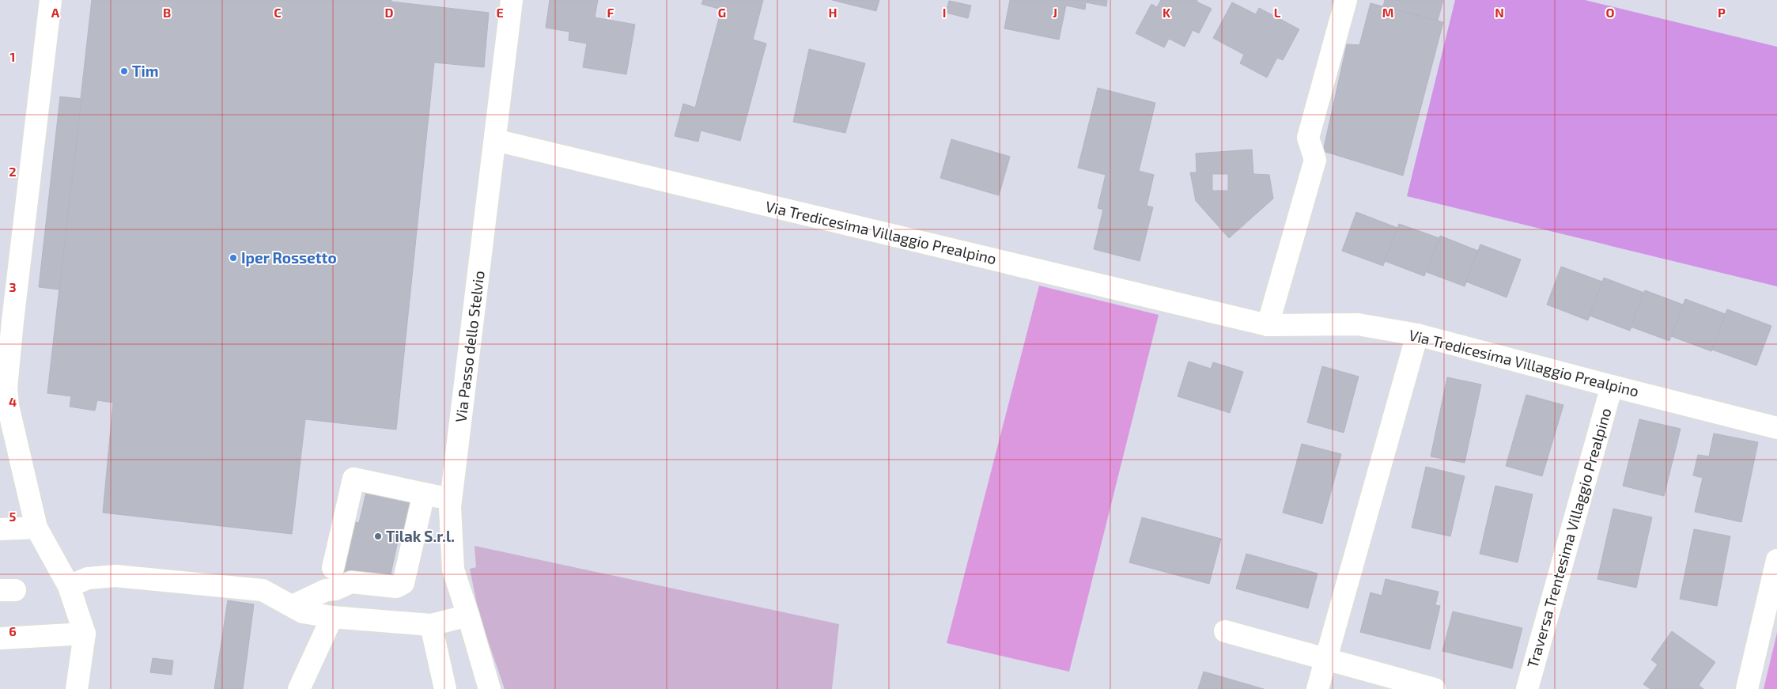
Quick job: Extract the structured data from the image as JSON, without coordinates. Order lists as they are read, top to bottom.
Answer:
{
  "streets": {
    "street": ["Via Tredicesima Villaggio Prealpino", "Via Passo dello Stelvio", "Traversa Trentesima Villaggio Prealpino"]
  },
  "crossings": [
    ["Via Tredicesima Villaggio Prealpino", "Via Passo dello Stelvio"],
    ["Via Tredicesima Villaggio Prealpino", "Traversa Trentesima Villaggio Prealpino"]
  ],
  "places": ["Tim", "Iper Rossetto", "Tilak S.r.l."],
  "grid": {
    "columns": [
      "A",
      "B",
      "C",
      "D",
      "E",
      "F",
      "G",
      "H",
      "I",
      "J",
      "K",
      "L",
      "M",
      "N",
      "O",
      "P"
    ],
    "rows": [
      "1",
      "2",
      "3",
      "4",
      "5",
      "6"
    ]
  }
}
